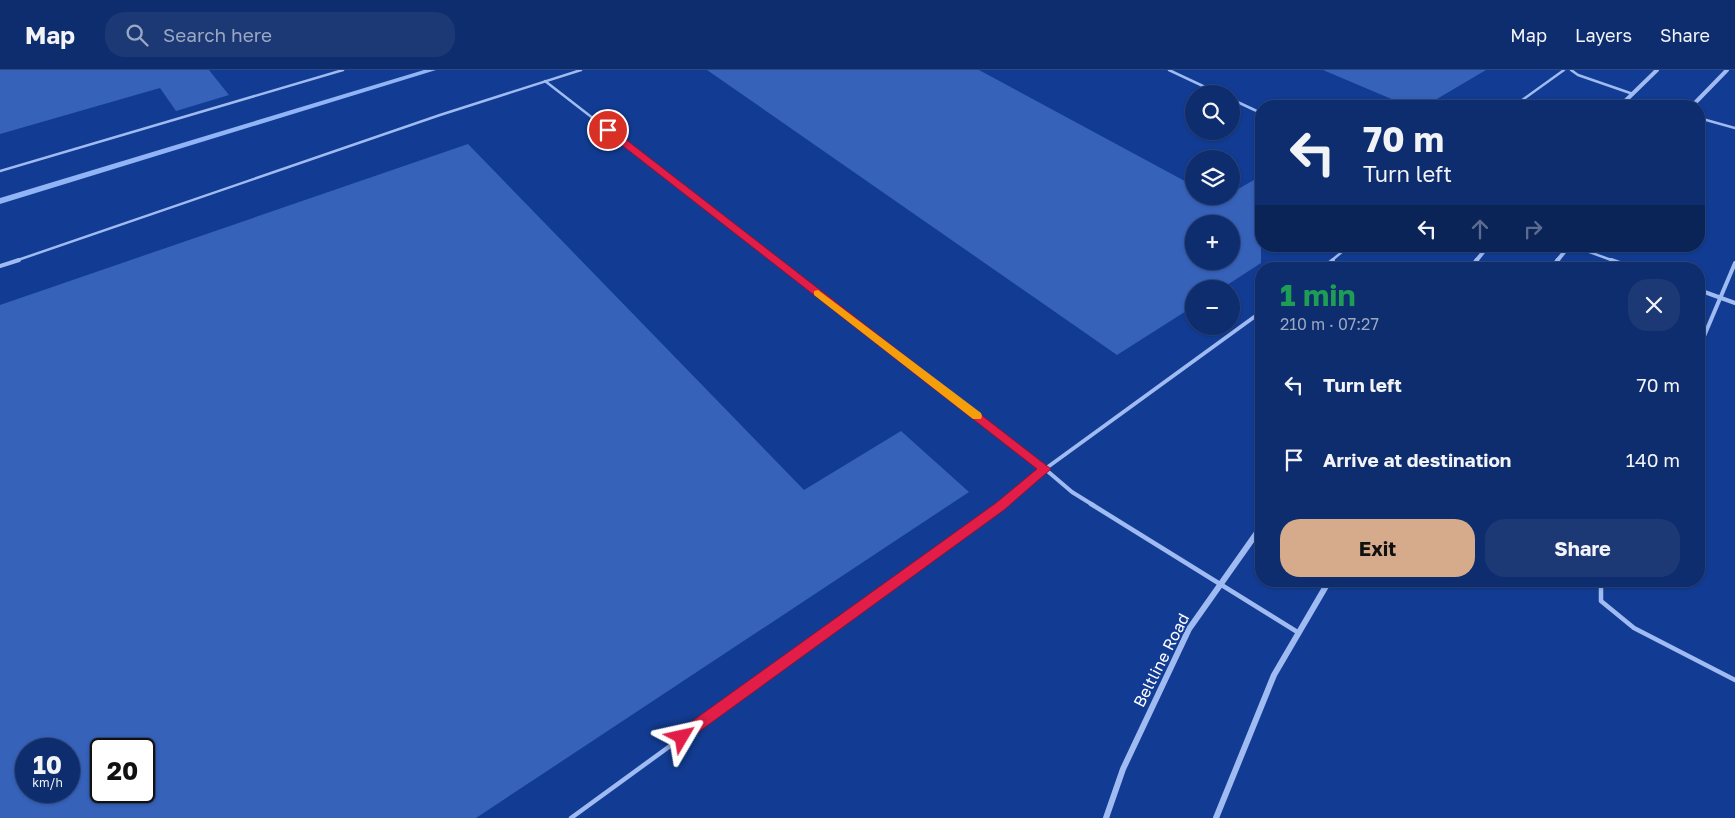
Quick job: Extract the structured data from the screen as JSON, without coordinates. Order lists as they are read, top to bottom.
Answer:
{
  "streets": {
    "street": ["Beltline Road"]
  },
  "page": {
    "header": "Map",
    "search": "Search here",
    "nav": ["Map", "Layers", "Share"],
    "map_buttons": ["+", "−"],
    "turn": ["70 m", "Turn left"],
    "heading": ["1 min", "210 m · 07:27"],
    "list": [
      {
        "name": "Turn left",
        "value": "70 m"
      },
      {
        "name": "Arrive at destination",
        "value": "140 m"
      }
    ],
    "buttons": ["Exit", "Share"],
    "speed": "10 km/h",
    "limit": "20"
  }
}
